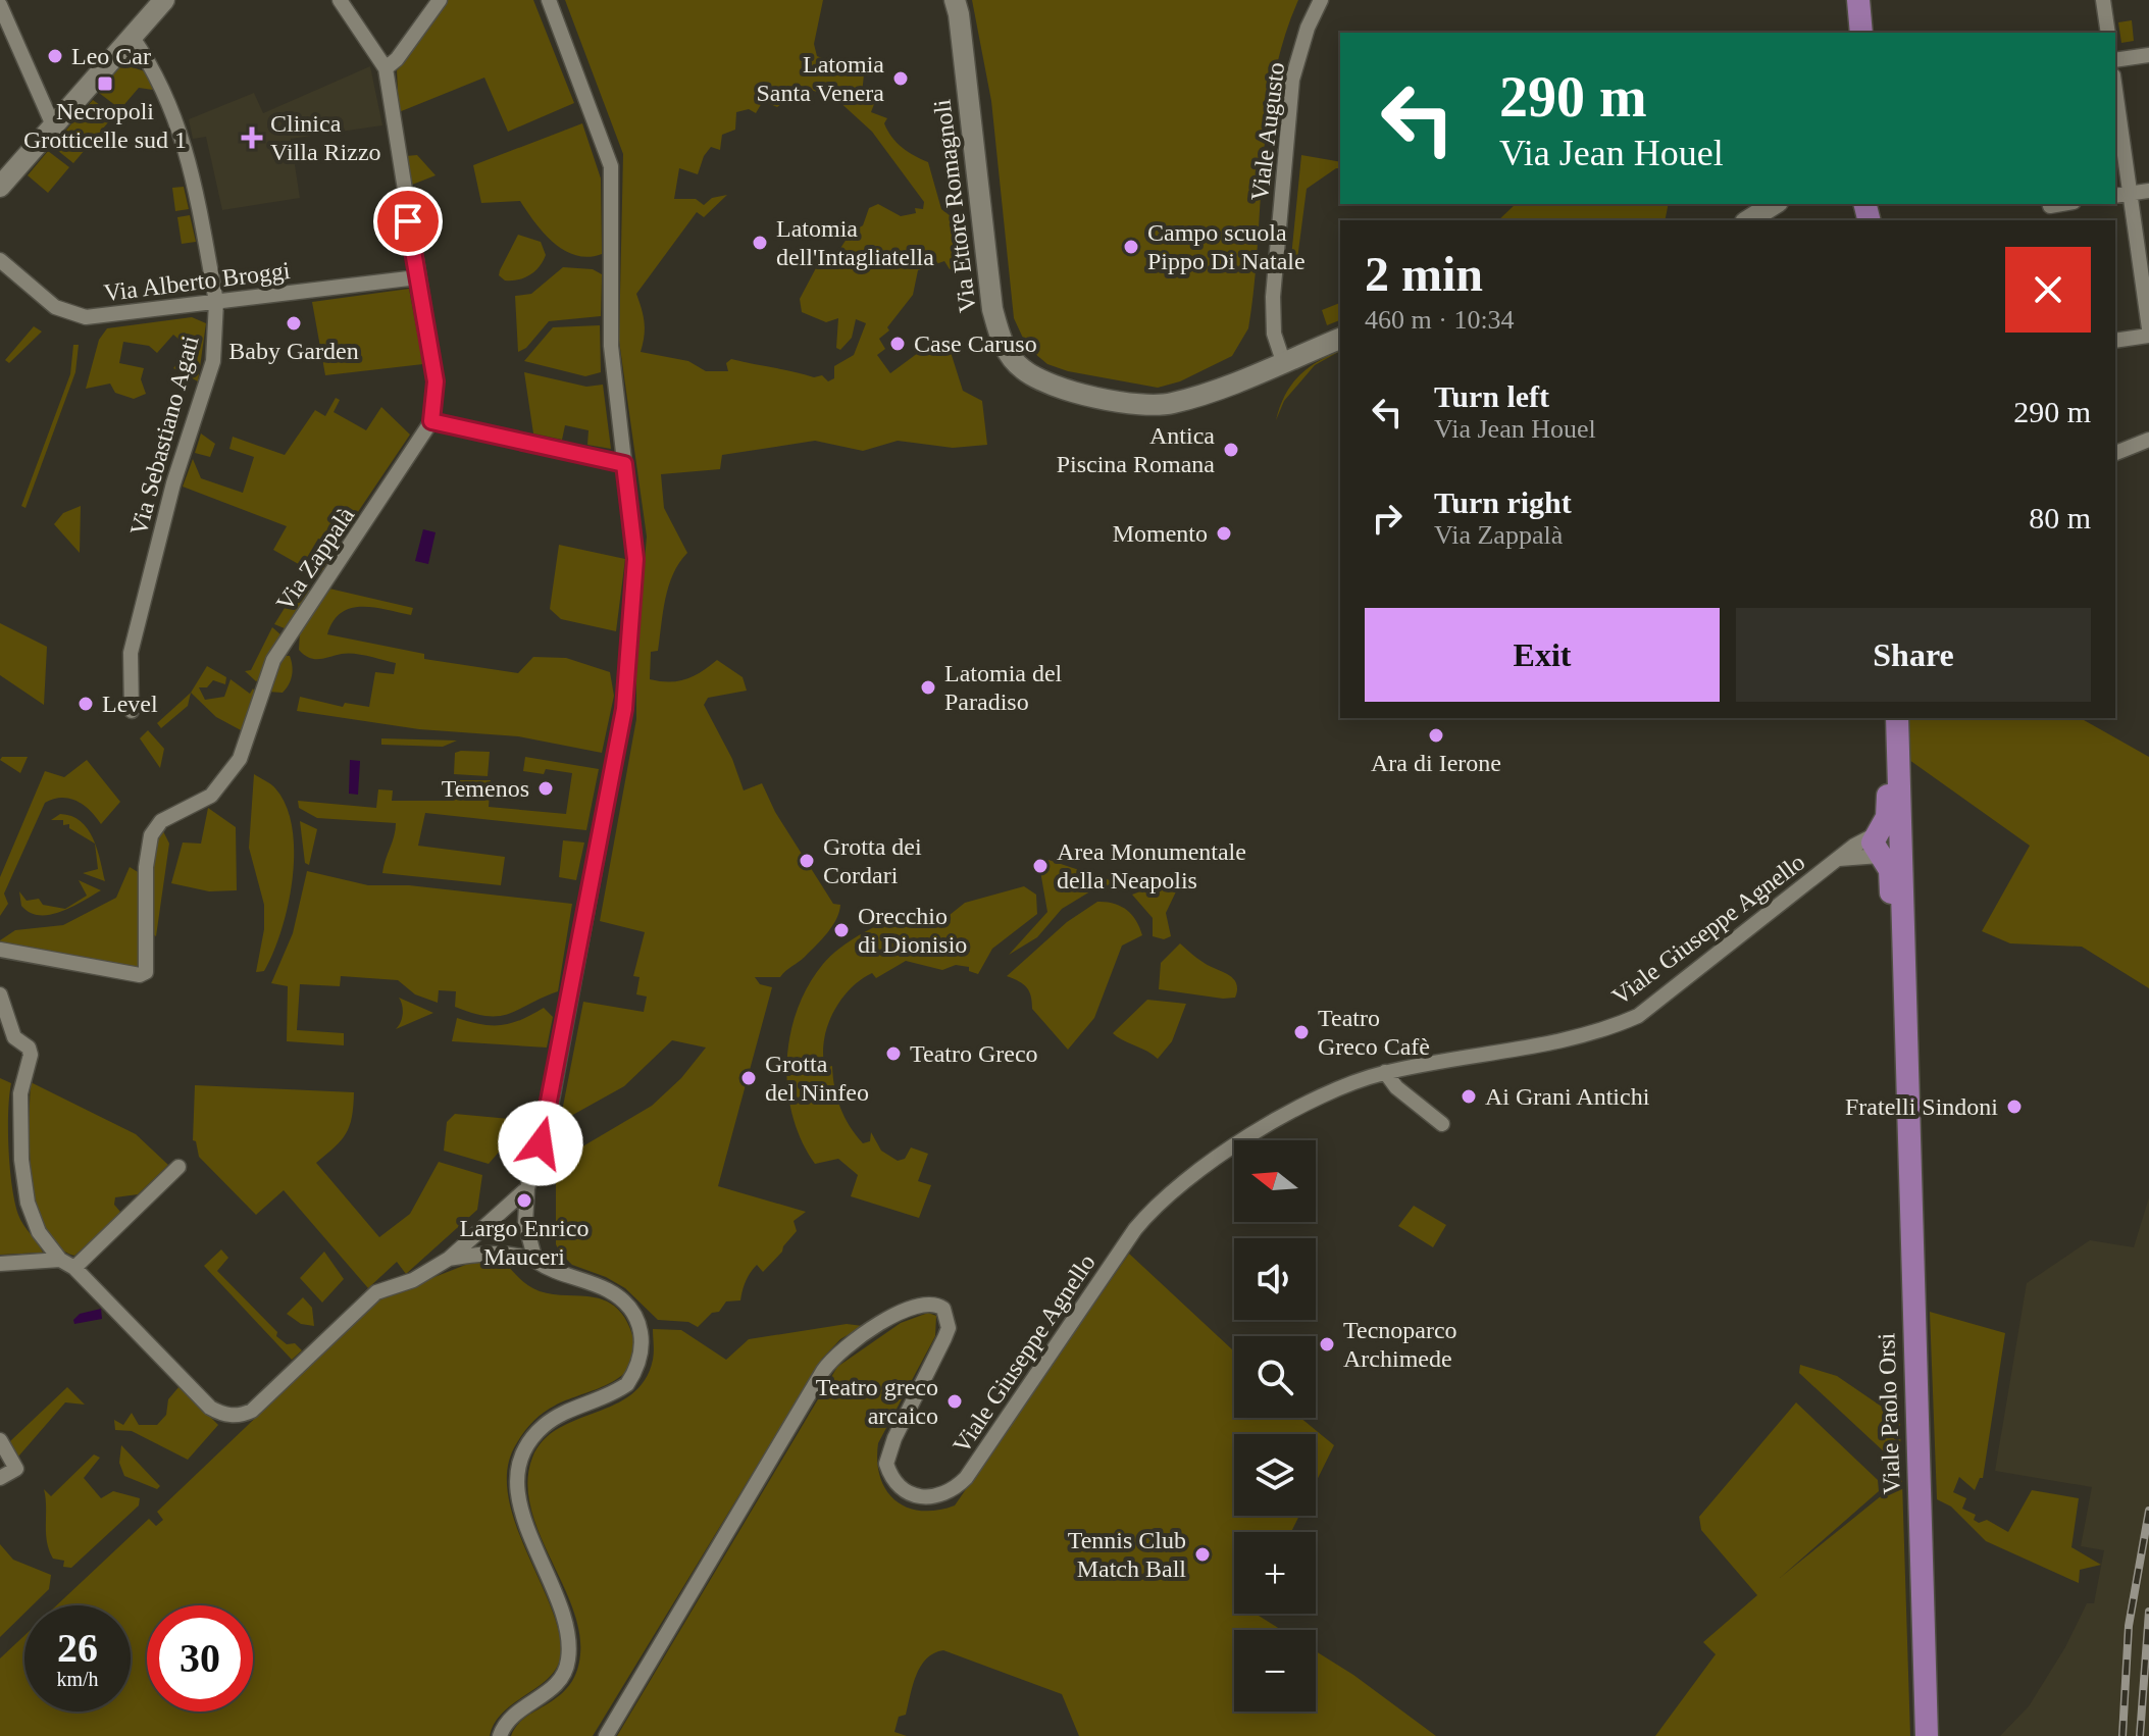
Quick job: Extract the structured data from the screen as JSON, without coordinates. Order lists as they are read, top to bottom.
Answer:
{
  "streets": {
    "main road": ["Via Ettore Romagnoli", "Viale Paolo Orsi"],
    "street": [
      "Viale Augusto",
      "Via Alberto Broggi",
      "Via Sebastiano Agati",
      "Via Zappalà",
      "Viale Giuseppe Agnello"
    ]
  },
  "crossings": [
    ["Viale Augusto", "Via Ettore Romagnoli"],
    ["Via Alberto Broggi", "Via Sebastiano Agati"],
    ["Via Alberto Broggi", "Via Zappalà"],
    ["Viale Giuseppe Agnello", "Viale Paolo Orsi"]
  ],
  "places": {
    "other": [
      "Leo Car",
      "Latomia Santa Venera",
      "Latomia dell'Intagliatella",
      "Campo scuola Pippo Di Natale",
      "Baby Garden",
      "Case Caruso",
      "Antica Piscina Romana",
      "Momento",
      "Latomia del Paradiso",
      "Level",
      "Ara di Ierone",
      "Temenos",
      "Grotta dei Cordari",
      "Area Monumentale della Neapolis",
      "Orecchio di Dionisio",
      "Teatro Greco Cafè",
      "Teatro Greco",
      "Grotta del Ninfeo",
      "Ai Grani Antichi",
      "Fratelli Sindoni",
      "Largo Enrico Mauceri",
      "Tecnoparco Archimede",
      "Teatro greco arcaico",
      "Tennis Club Match Ball"
    ],
    "transit": ["Necropoli Grotticelle sud 1"],
    "health": ["Clinica Villa Rizzo"]
  },
  "north": "left",
  "page": {
    "turn": ["290 m", "Via Jean Houel"],
    "heading": ["2 min", "460 m · 10:34"],
    "list": [
      {
        "name": "Turn left",
        "note": "Via Jean Houel",
        "value": "290 m"
      },
      {
        "name": "Turn right",
        "note": "Via Zappalà",
        "value": "80 m"
      }
    ],
    "buttons": ["Exit", "Share"],
    "map_buttons": ["+", "−"],
    "speed": "26 km/h",
    "limit": "30"
  }
}
